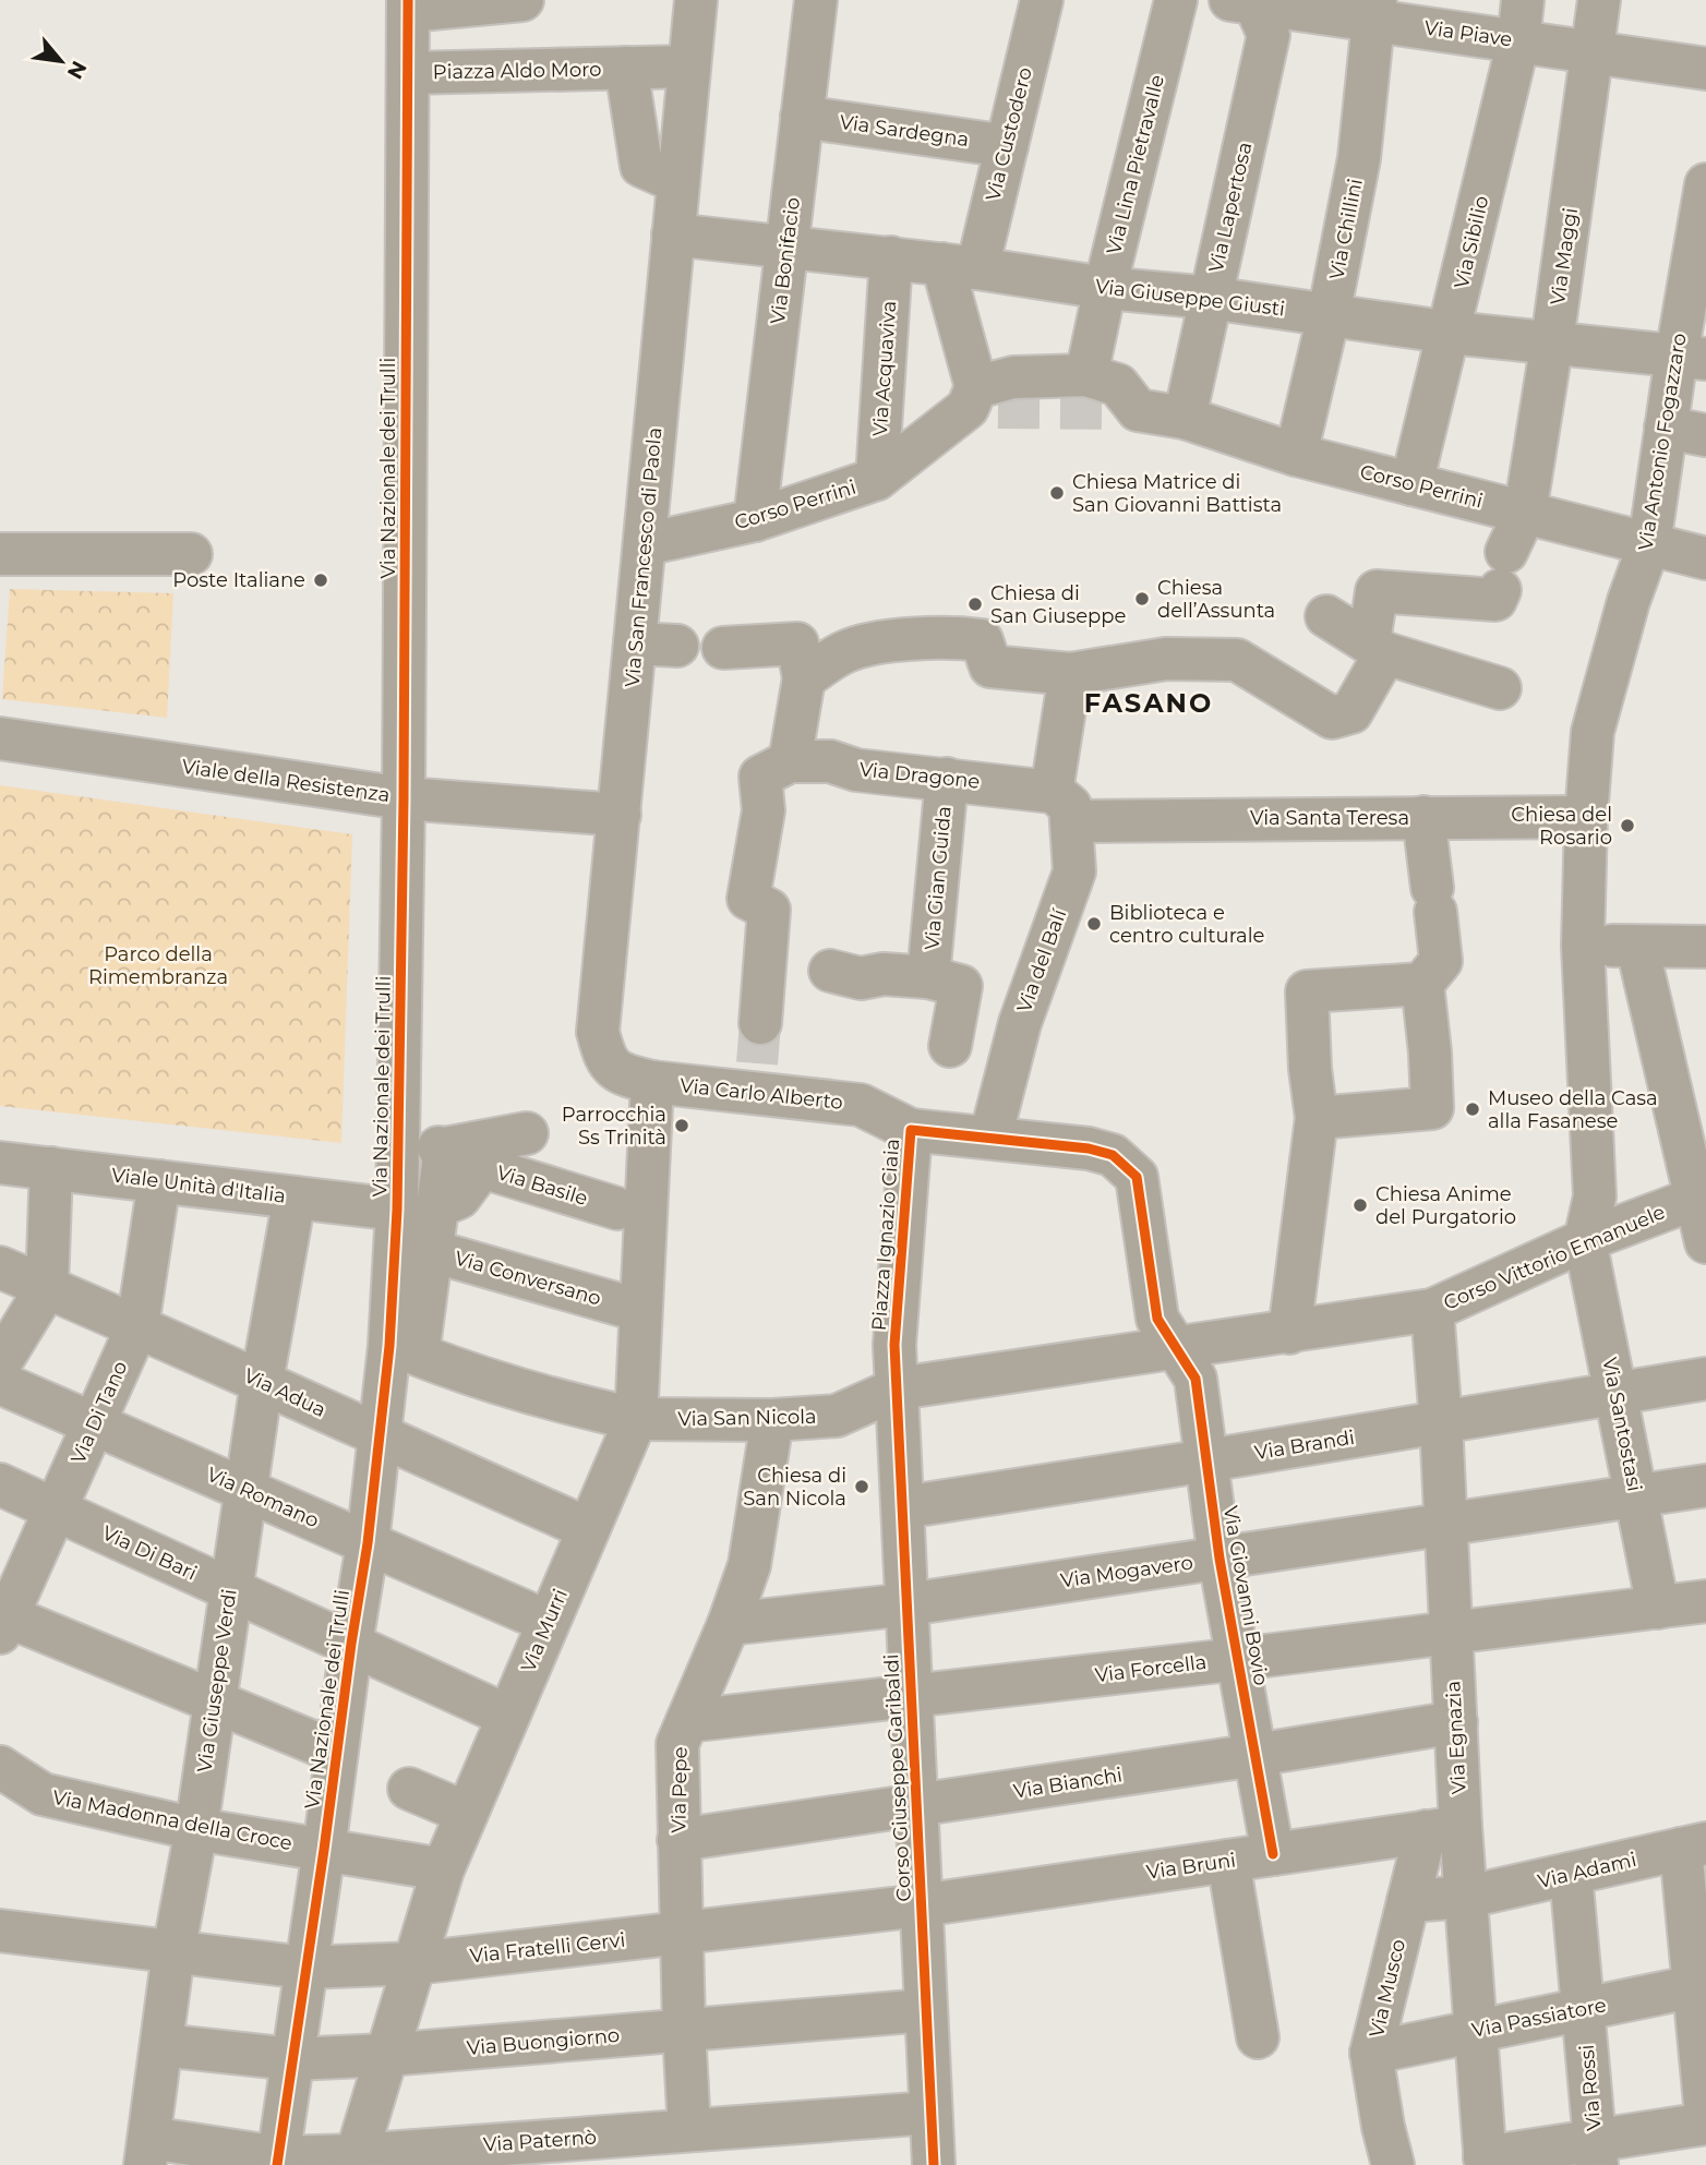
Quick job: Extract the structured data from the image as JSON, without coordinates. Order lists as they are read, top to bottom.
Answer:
{
  "streets": {
    "street": [
      "Via Piave",
      "Piazza Aldo Moro",
      "Via Sardegna",
      "Via Custodero",
      "Via Lina Pietravalle",
      "Via Lapertosa",
      "Via Chillini",
      "Via Sibilio",
      "Via Maggi",
      "Via Bonifacio",
      "Via Giuseppe Giusti",
      "Via Acquaviva",
      "Via Antonio Fogazzaro",
      "Via Nazionale dei Trulli",
      "Corso Perrini",
      "Via San Francesco di Paola",
      "Via Dragone",
      "Viale della Resistenza",
      "Via Santa Teresa",
      "Via Gian Guida",
      "Via del Balí",
      "Via Carlo Alberto",
      "Viale Unità d'Italia",
      "Via Basile",
      "Piazza Ignazio Ciaia",
      "Corso Vittorio Emanuele",
      "Via Conversano",
      "Via Adua",
      "Via Di Tano",
      "Via San Nicola",
      "Via Santostasi",
      "Via Brandi",
      "Via Romano",
      "Via Di Bari",
      "Via Mogavero",
      "Via Giovanni Bovio",
      "Via Murri",
      "Via Forcella",
      "Via Giuseppe Verdi",
      "Via Egnazia",
      "Corso Giuseppe Garibaldi",
      "Via Bianchi",
      "Via Pepe",
      "Via Madonna della Croce",
      "Via Bruni",
      "Via Adami",
      "Via Fratelli Cervi",
      "Via Musco",
      "Via Passiatore",
      "Via Buongiorno",
      "Via Rossi",
      "Via Paternò"
    ]
  },
  "crossings": [
    ["Via Piave", "Via Lapertosa"],
    ["Via Piave", "Via Chillini"],
    ["Via Piave", "Via Sibilio"],
    ["Via Piave", "Via Maggi"],
    ["Piazza Aldo Moro", "Via Nazionale dei Trulli"],
    ["Piazza Aldo Moro", "Via San Francesco di Paola"],
    ["Via Sardegna", "Via Custodero"],
    ["Via Sardegna", "Via Bonifacio"],
    ["Via Custodero", "Via Giuseppe Giusti"],
    ["Via Lina Pietravalle", "Via Giuseppe Giusti"],
    ["Via Lina Pietravalle", "Corso Perrini"],
    ["Via Lapertosa", "Via Giuseppe Giusti"],
    ["Via Lapertosa", "Corso Perrini"],
    ["Via Chillini", "Via Giuseppe Giusti"],
    ["Via Chillini", "Corso Perrini"],
    ["Via Sibilio", "Via Giuseppe Giusti"],
    ["Via Sibilio", "Corso Perrini"],
    ["Via Maggi", "Via Giuseppe Giusti"],
    ["Via Maggi", "Corso Perrini"],
    ["Via Bonifacio", "Via Giuseppe Giusti"],
    ["Via Bonifacio", "Corso Perrini"],
    ["Via Giuseppe Giusti", "Via Acquaviva"],
    ["Via Giuseppe Giusti", "Via Antonio Fogazzaro"],
    ["Via Giuseppe Giusti", "Via San Francesco di Paola"],
    ["Via Acquaviva", "Corso Perrini"],
    ["Via Antonio Fogazzaro", "Corso Perrini"],
    ["Via Antonio Fogazzaro", "Via Santa Teresa"],
    ["Via Antonio Fogazzaro", "Corso Vittorio Emanuele"],
    ["Via Antonio Fogazzaro", "Via Santostasi"],
    ["Via Nazionale dei Trulli", "Viale della Resistenza"],
    ["Via Nazionale dei Trulli", "Viale Unità d'Italia"],
    ["Via Nazionale dei Trulli", "Via Basile"],
    ["Via Nazionale dei Trulli", "Via Adua"],
    ["Via Nazionale dei Trulli", "Via Romano"],
    ["Via Nazionale dei Trulli", "Via Di Bari"],
    ["Via Nazionale dei Trulli", "Via Madonna della Croce"],
    ["Via Nazionale dei Trulli", "Via Fratelli Cervi"],
    ["Via Nazionale dei Trulli", "Via Buongiorno"],
    ["Via Nazionale dei Trulli", "Via Paternò"],
    ["Corso Perrini", "Via San Francesco di Paola"],
    ["Via San Francesco di Paola", "Viale della Resistenza"],
    ["Via San Francesco di Paola", "Via Carlo Alberto"],
    ["Via San Francesco di Paola", "Via Murri"],
    ["Via Dragone", "Via Santa Teresa"],
    ["Via Dragone", "Via Gian Guida"],
    ["Via Dragone", "Via del Balí"],
    ["Via Santa Teresa", "Via del Balí"],
    ["Via del Balí", "Piazza Ignazio Ciaia"],
    ["Via Carlo Alberto", "Piazza Ignazio Ciaia"],
    ["Via Carlo Alberto", "Via Murri"],
    ["Viale Unità d'Italia", "Via Basile"],
    ["Viale Unità d'Italia", "Via Di Tano"],
    ["Viale Unità d'Italia", "Via Giuseppe Verdi"],
    ["Piazza Ignazio Ciaia", "Corso Vittorio Emanuele"],
    ["Piazza Ignazio Ciaia", "Via San Nicola"],
    ["Piazza Ignazio Ciaia", "Via Giovanni Bovio"],
    ["Piazza Ignazio Ciaia", "Corso Giuseppe Garibaldi"],
    ["Corso Vittorio Emanuele", "Via Santostasi"],
    ["Corso Vittorio Emanuele", "Via Giovanni Bovio"],
    ["Corso Vittorio Emanuele", "Via Egnazia"],
    ["Via Conversano", "Via San Nicola"],
    ["Via Adua", "Via Di Tano"],
    ["Via Adua", "Via Giuseppe Verdi"],
    ["Via Di Tano", "Via Romano"],
    ["Via Di Tano", "Via Di Bari"],
    ["Via San Nicola", "Via Murri"],
    ["Via San Nicola", "Corso Giuseppe Garibaldi"],
    ["Via San Nicola", "Via Pepe"],
    ["Via Santostasi", "Via Brandi"],
    ["Via Santostasi", "Via Mogavero"],
    ["Via Santostasi", "Via Forcella"],
    ["Via Brandi", "Via Giovanni Bovio"],
    ["Via Brandi", "Via Egnazia"],
    ["Via Brandi", "Corso Giuseppe Garibaldi"],
    ["Via Romano", "Via Giuseppe Verdi"],
    ["Via Di Bari", "Via Murri"],
    ["Via Di Bari", "Via Giuseppe Verdi"],
    ["Via Mogavero", "Via Giovanni Bovio"],
    ["Via Mogavero", "Via Egnazia"],
    ["Via Mogavero", "Corso Giuseppe Garibaldi"],
    ["Via Mogavero", "Via Pepe"],
    ["Via Giovanni Bovio", "Via Forcella"],
    ["Via Giovanni Bovio", "Via Bianchi"],
    ["Via Giovanni Bovio", "Via Bruni"],
    ["Via Murri", "Via Madonna della Croce"],
    ["Via Murri", "Via Fratelli Cervi"],
    ["Via Murri", "Via Buongiorno"],
    ["Via Murri", "Via Paternò"],
    ["Via Forcella", "Via Egnazia"],
    ["Via Forcella", "Corso Giuseppe Garibaldi"],
    ["Via Forcella", "Via Pepe"],
    ["Via Giuseppe Verdi", "Via Madonna della Croce"],
    ["Via Giuseppe Verdi", "Via Fratelli Cervi"],
    ["Via Giuseppe Verdi", "Via Buongiorno"],
    ["Via Giuseppe Verdi", "Via Paternò"],
    ["Via Egnazia", "Via Bianchi"],
    ["Via Egnazia", "Via Bruni"],
    ["Via Egnazia", "Via Adami"],
    ["Via Egnazia", "Via Musco"],
    ["Via Egnazia", "Via Passiatore"],
    ["Corso Giuseppe Garibaldi", "Via Bianchi"],
    ["Corso Giuseppe Garibaldi", "Via Bruni"],
    ["Corso Giuseppe Garibaldi", "Via Fratelli Cervi"],
    ["Corso Giuseppe Garibaldi", "Via Buongiorno"],
    ["Corso Giuseppe Garibaldi", "Via Paternò"],
    ["Via Bianchi", "Via Pepe"],
    ["Via Pepe", "Via Fratelli Cervi"],
    ["Via Pepe", "Via Buongiorno"],
    ["Via Pepe", "Via Paternò"],
    ["Via Bruni", "Via Fratelli Cervi"],
    ["Via Bruni", "Via Musco"],
    ["Via Adami", "Via Musco"],
    ["Via Adami", "Via Rossi"],
    ["Via Musco", "Via Passiatore"],
    ["Via Passiatore", "Via Rossi"]
  ],
  "districts": ["FASANO"],
  "parks": ["Parco della Rimembranza"],
  "places": [
    "Chiesa Matrice di San Giovanni Battista",
    "Poste Italiane",
    "Chiesa dell’Assunta",
    "Chiesa di San Giuseppe",
    "Chiesa del Rosario",
    "Biblioteca e centro culturale",
    "Museo della Casa alla Fasanese",
    "Parrocchia Ss Trinità",
    "Chiesa Anime del Purgatorio",
    "Chiesa di San Nicola"
  ],
  "north": "bottom right"
}
